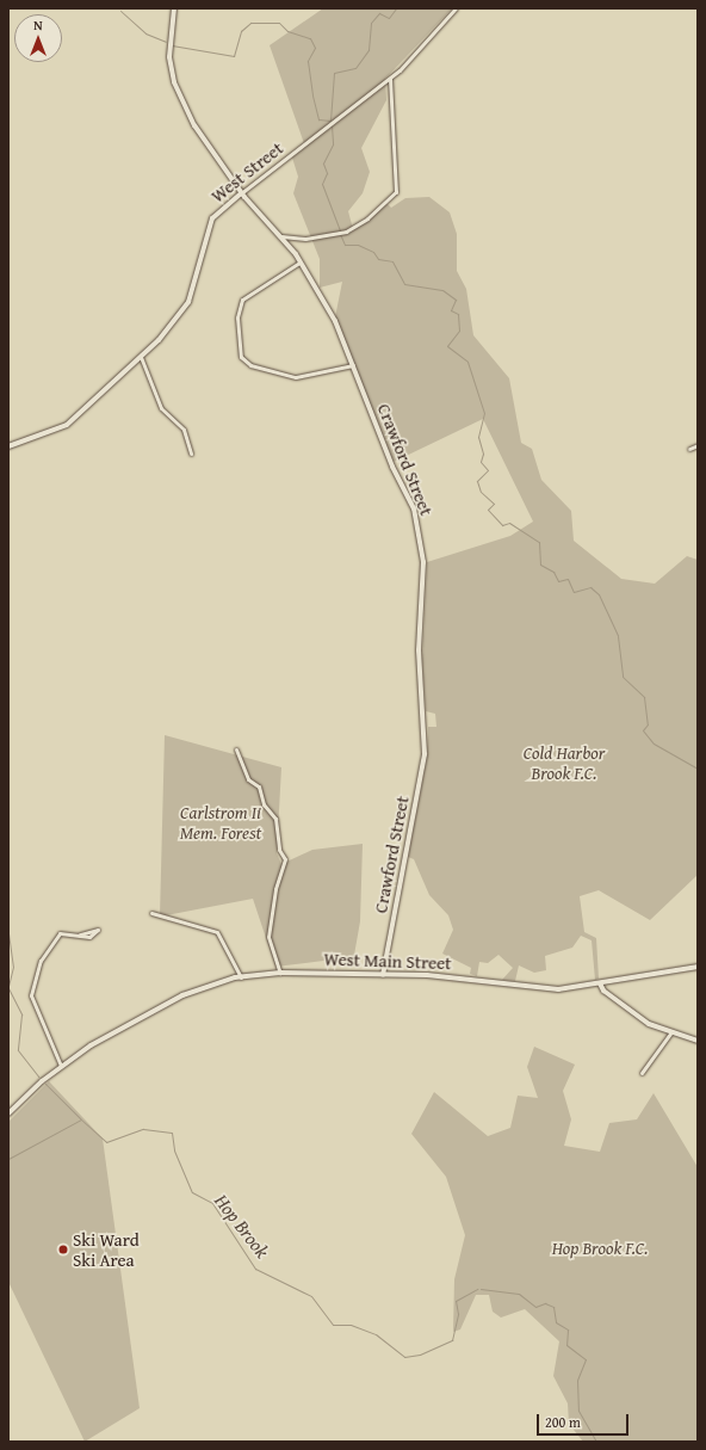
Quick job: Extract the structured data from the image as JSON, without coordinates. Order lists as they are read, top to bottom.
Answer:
{
  "streets": {
    "street": ["West Street", "Crawford Street", "West Main Street"]
  },
  "crossings": [
    ["West Street", "Crawford Street"],
    ["Crawford Street", "West Main Street"]
  ],
  "water": ["Hop Brook"],
  "parks": ["Cold Harbor Brook F.C.", "Carlstrom Ii Mem. Forest", "Hop Brook F.C."],
  "places": ["Ski Ward Ski Area"],
  "scale_bar": "200 m",
  "north": "top"
}
